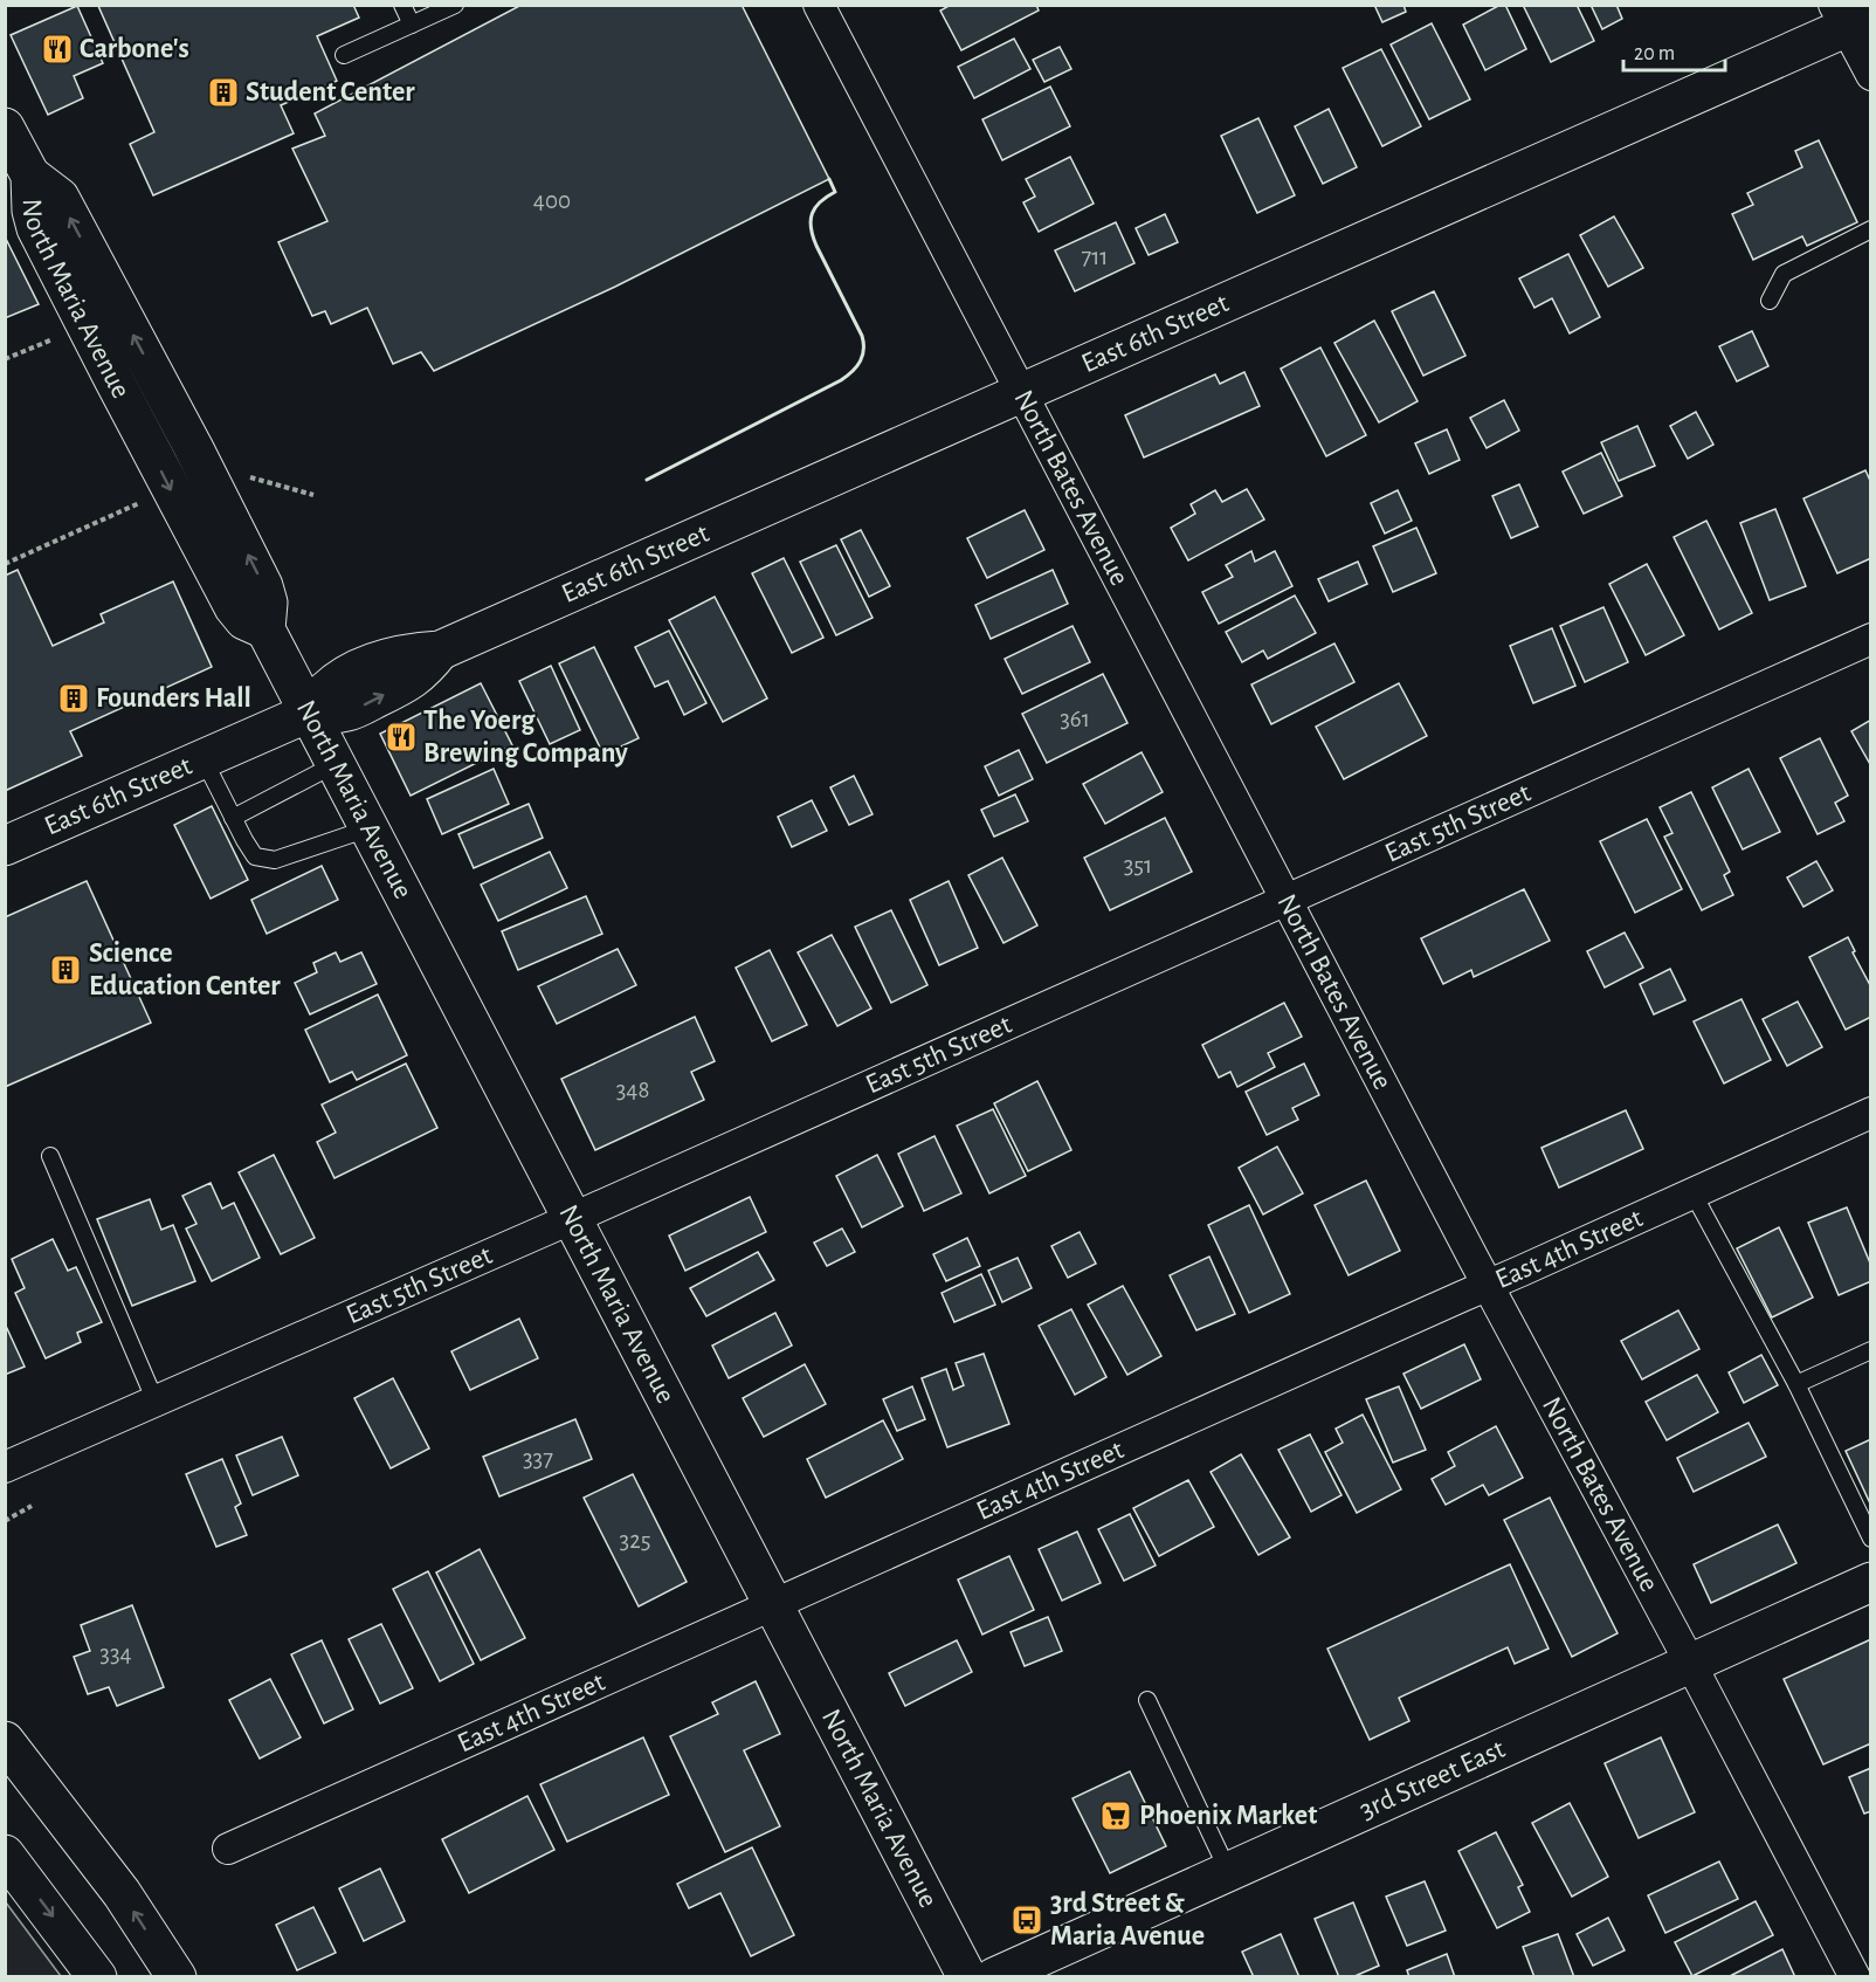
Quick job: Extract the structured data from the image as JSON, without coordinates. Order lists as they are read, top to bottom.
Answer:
{
  "streets": {
    "street": [
      "North Maria Avenue",
      "East 6th Street",
      "North Bates Avenue",
      "East 5th Street",
      "East 4th Street",
      "3rd Street East"
    ]
  },
  "crossings": [
    ["North Maria Avenue", "East 6th Street"],
    ["North Maria Avenue", "East 5th Street"],
    ["North Maria Avenue", "East 4th Street"],
    ["East 6th Street", "North Bates Avenue"],
    ["North Bates Avenue", "East 5th Street"],
    ["North Bates Avenue", "East 4th Street"],
    ["North Bates Avenue", "3rd Street East"]
  ],
  "places": {
    "restaurant": ["Carbone's", "The Yoerg Brewing Company"],
    "building": ["Student Center", "Founders Hall", "Science Education Center"],
    "supermarket": ["Phoenix Market"],
    "bus stop": ["3rd Street & Maria Avenue"]
  },
  "house_numbers": [
    "400",
    "711",
    "361",
    "351",
    "348",
    "337",
    "325",
    "334"
  ],
  "scale_bar": "20 m"
}
